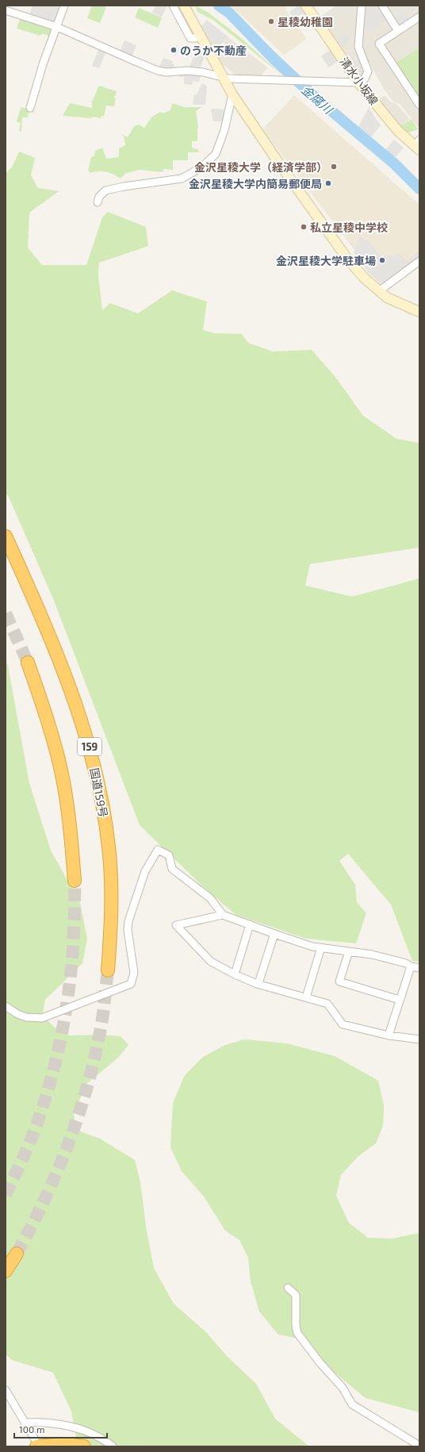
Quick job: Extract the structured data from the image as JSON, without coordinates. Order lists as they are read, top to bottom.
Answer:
{
  "streets": {
    "highway": ["159", "国道159号"],
    "street": ["清水小坂線"]
  },
  "water": ["金腐川"],
  "places": [
    "星稜幼稚園",
    "のうか不動産",
    "金沢星稜大学（経済学部）",
    "金沢星稜大学内簡易郵便局",
    "私立星稜中学校",
    "金沢星稜大学駐車場"
  ],
  "scale_bar": "100 m"
}
